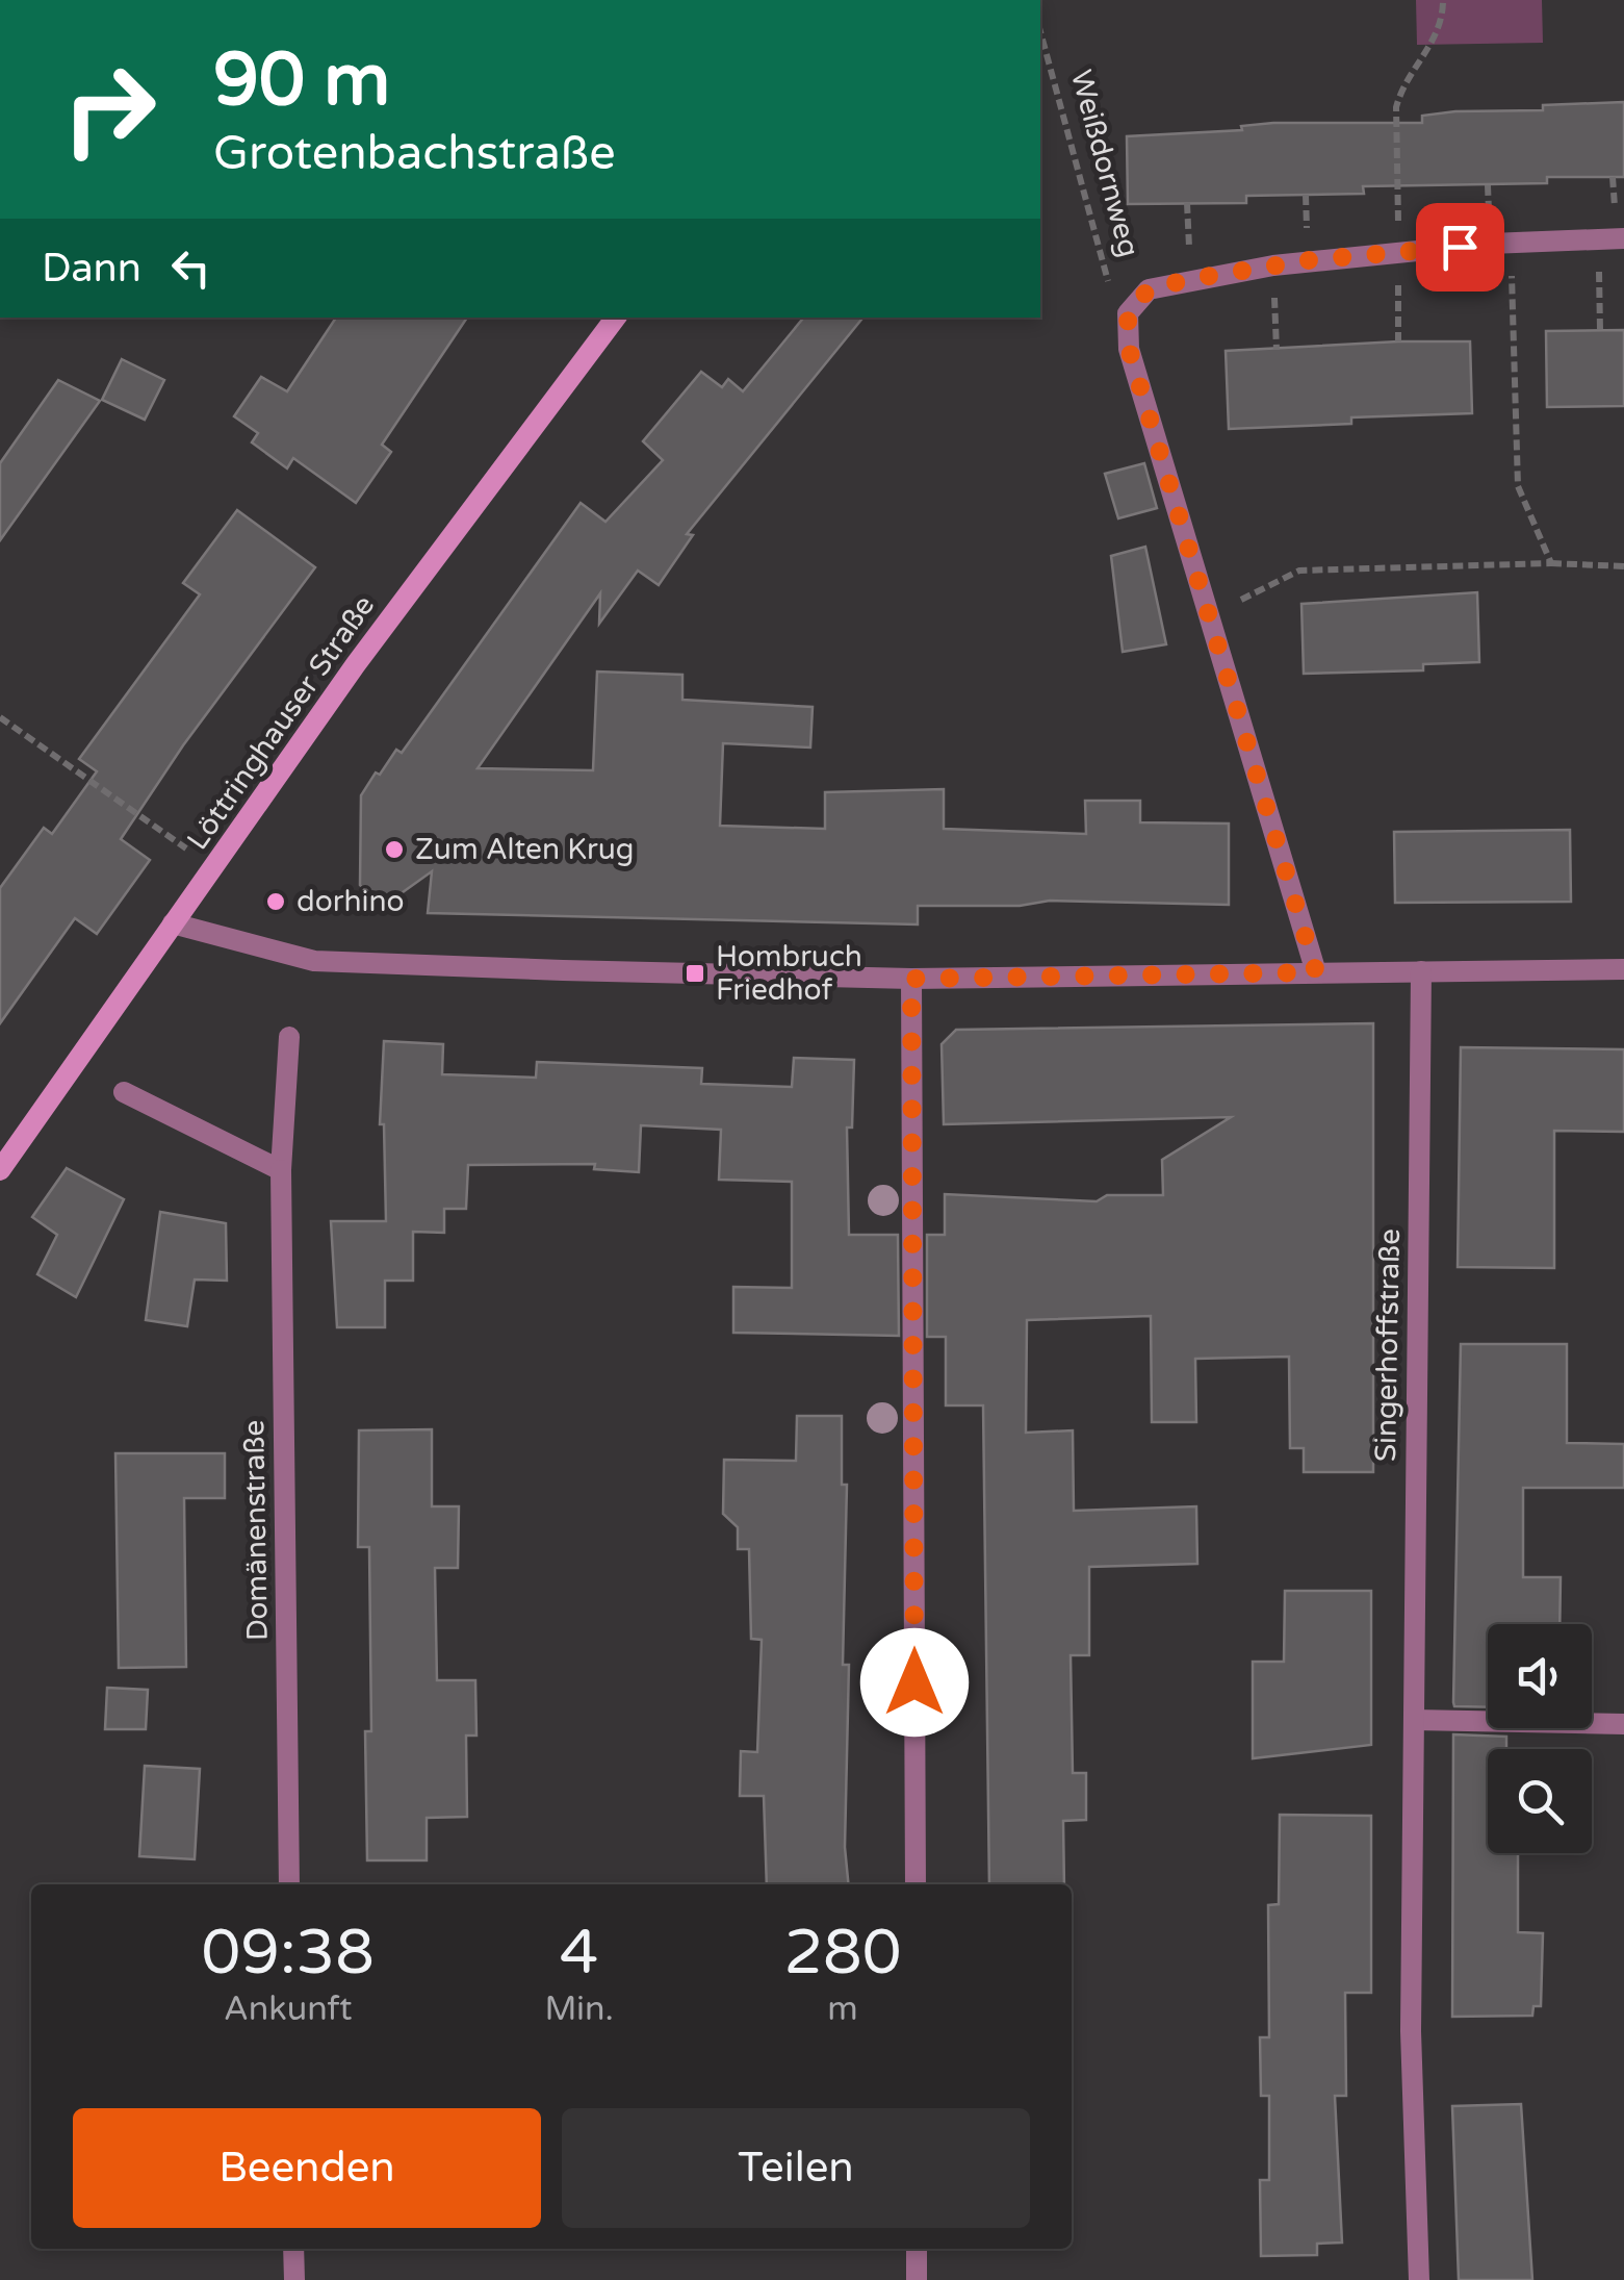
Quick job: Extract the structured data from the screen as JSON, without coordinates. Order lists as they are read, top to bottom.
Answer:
{
  "streets": {
    "street": [
      "Weißdornweg",
      "Löttringhauser Straße",
      "Singerhoffstraße",
      "Domänenstraße"
    ]
  },
  "places": {
    "other": ["Zum Alten Krug", "dorhino"],
    "transit": ["Hombruch Friedhof"]
  },
  "page": {
    "turn": ["90 m", "Grotenbachstraße"],
    "then": "Dann",
    "eta": [
      "09:38",
      "Ankunft",
      "4",
      "Min.",
      "280",
      "m"
    ],
    "buttons": ["Beenden", "Teilen"]
  }
}
